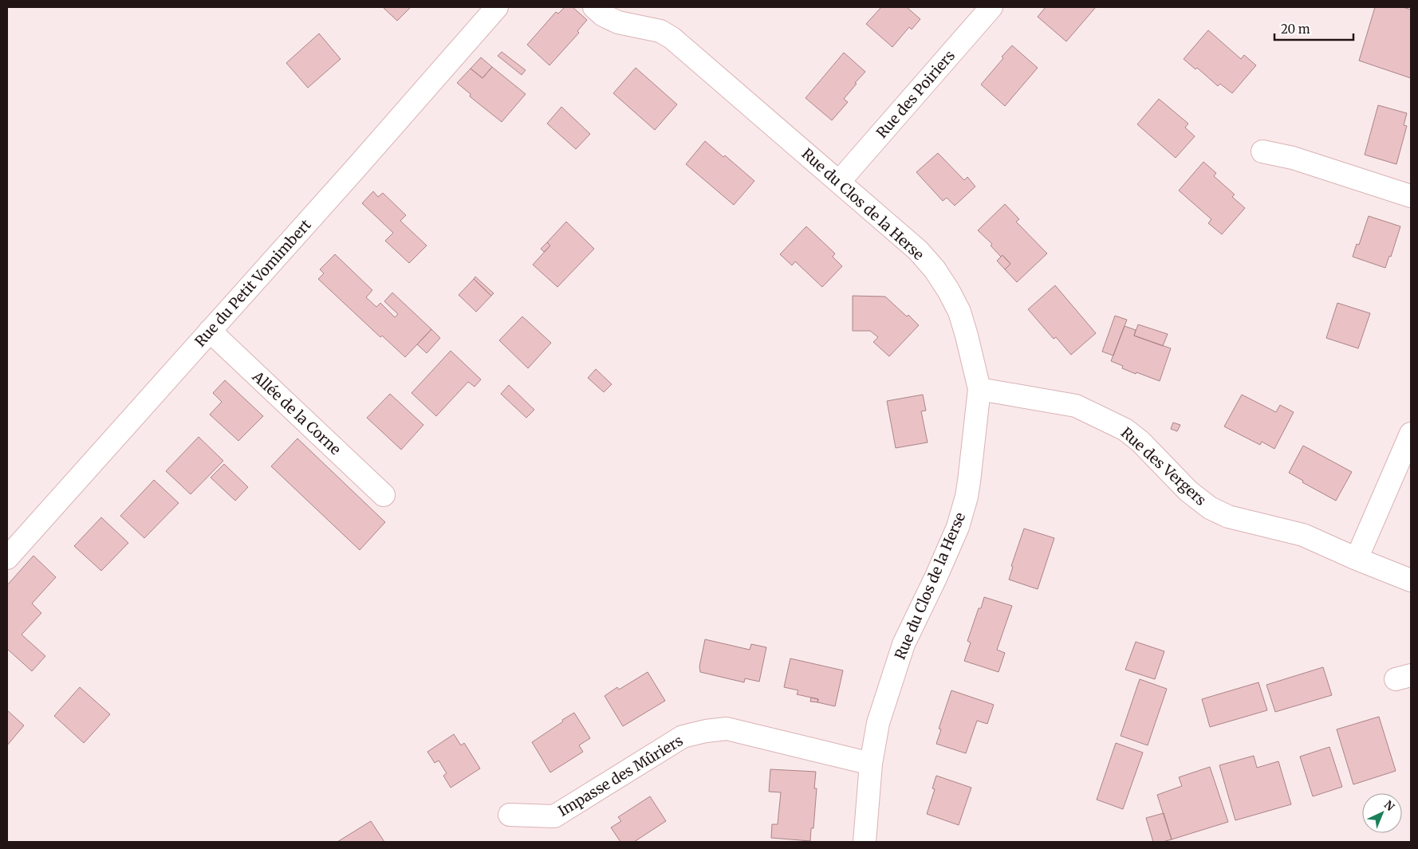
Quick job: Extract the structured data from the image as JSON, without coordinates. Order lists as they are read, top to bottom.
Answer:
{
  "streets": {
    "street": [
      "Rue des Poiriers",
      "Rue du Clos de la Herse",
      "Rue du Petit Vomimbert",
      "Allée de la Corne",
      "Rue des Vergers",
      "Impasse des Mûriers"
    ]
  },
  "crossings": [
    ["Rue des Poiriers", "Rue du Clos de la Herse"],
    ["Rue du Clos de la Herse", "Rue des Vergers"],
    ["Rue du Clos de la Herse", "Impasse des Mûriers"],
    ["Rue du Petit Vomimbert", "Allée de la Corne"]
  ],
  "scale_bar": "20 m",
  "north": "top right"
}
